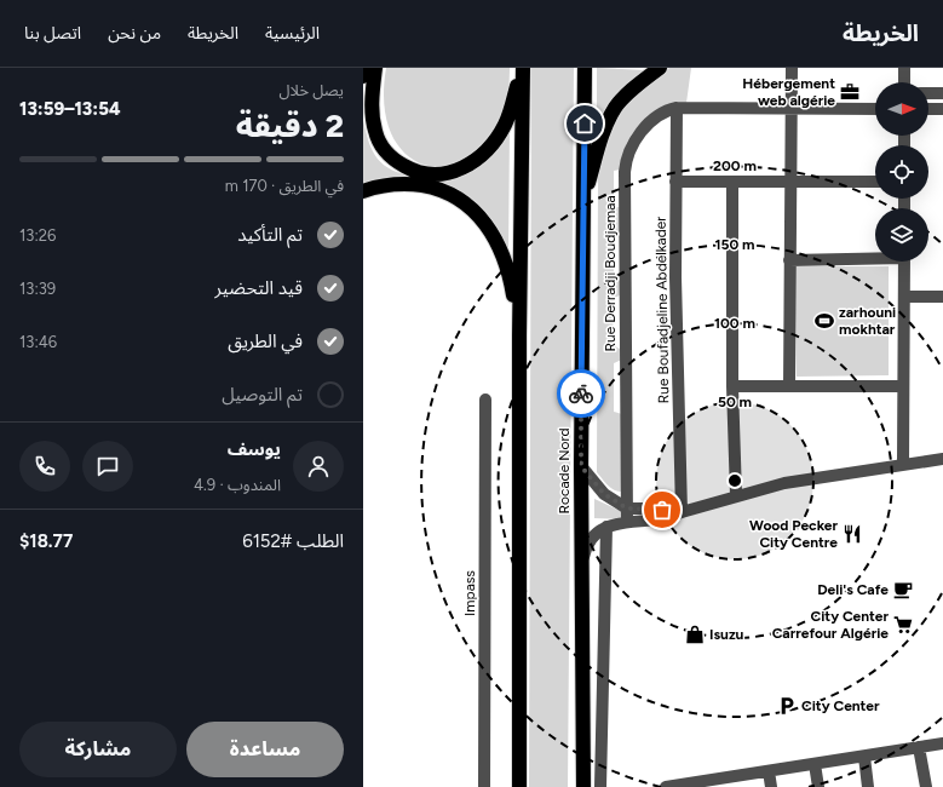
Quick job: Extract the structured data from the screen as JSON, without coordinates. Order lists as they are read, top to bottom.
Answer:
{
  "streets": {
    "highway": ["Rocade Nord"],
    "street": ["Rue Derradji Boudjemaa", "Rue Boufadjeline Abdelkader", "Impass"]
  },
  "crossings": [
    ["Rue Derradji Boudjemaa", "Rue Boufadjeline Abdelkader"]
  ],
  "places": {
    "office": ["Hébergement web algérie"],
    "sports": ["zarhouni mokhtar"],
    "restaurant": ["Wood Pecker City Centre"],
    "cafe": ["Deli's Cafe"],
    "supermarket": ["City Center Carrefour Algérie"],
    "shop": ["Isuzu"],
    "parking": ["City Center"]
  },
  "north": "right",
  "page": {
    "header": "الخريطة",
    "nav": [
      "الرئيسية",
      "الخريطة",
      "من نحن",
      "اتصل بنا"
    ],
    "heading": ["2 دقيقة", "يصل خلال", "13:54–13:59"],
    "panel": [
      "يوسف",
      "المندوب · 4.9",
      "الطلب #6152",
      "$18.77"
    ],
    "bar": "في الطريق · 170 m",
    "list": [
      ["تم التأكيد", "13:26"],
      ["قيد التحضير", "13:39"],
      ["في الطريق", "13:46"],
      "تم التوصيل"
    ],
    "buttons": ["مساعدة", "مشاركة"]
  },
  "rings": [
    "200 m",
    "150 m",
    "100 m",
    "50 m"
  ]
}
